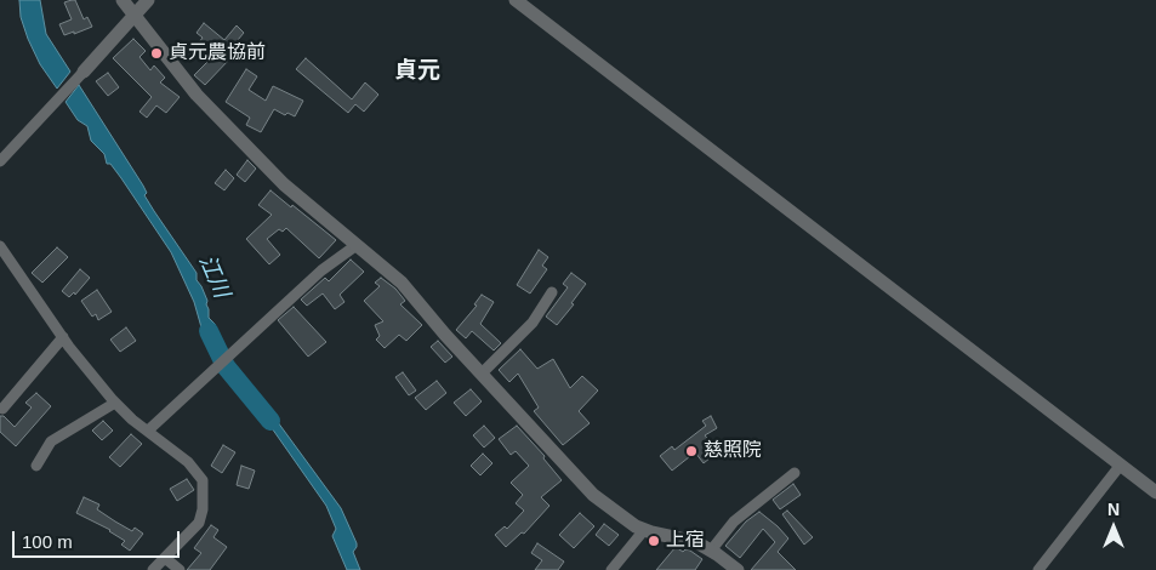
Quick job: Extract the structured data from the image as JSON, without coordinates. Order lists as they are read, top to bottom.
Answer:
{
  "districts": ["貞元"],
  "water": ["江川"],
  "places": ["貞元農協前", "慈照院", "上宿"],
  "scale_bar": "100 m",
  "north": "top"
}
